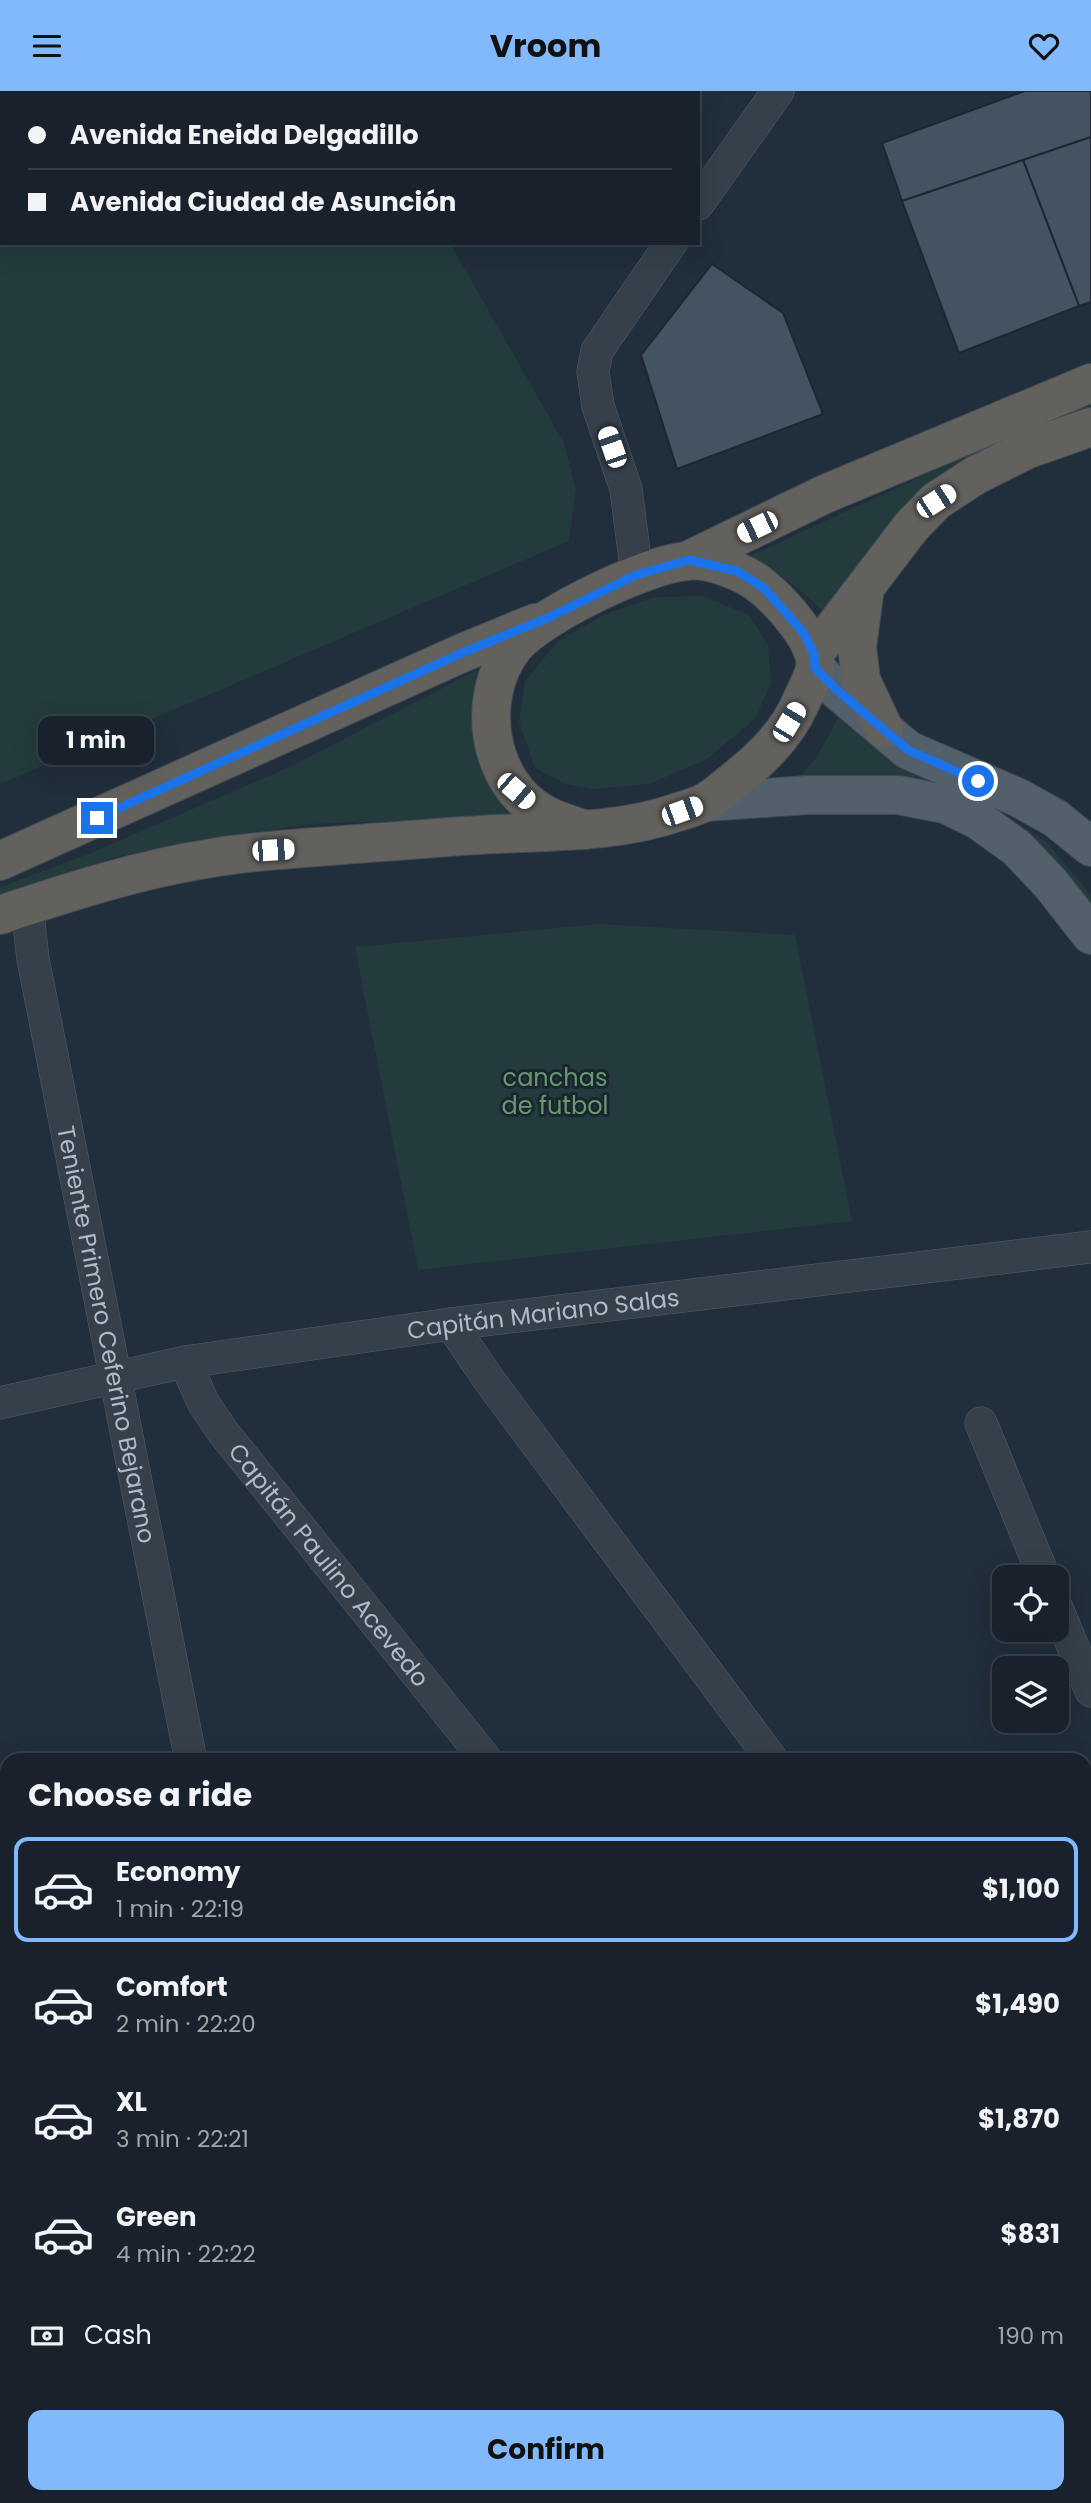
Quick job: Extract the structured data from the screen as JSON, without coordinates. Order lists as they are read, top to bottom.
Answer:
{
  "streets": {
    "street": ["Capitán Mariano Salas", "Teniente Primero Ceferino Bejarano", "Capitán Paulino Acevedo"]
  },
  "crossings": [
    ["Capitán Mariano Salas", "Teniente Primero Ceferino Bejarano"],
    ["Capitán Mariano Salas", "Capitán Paulino Acevedo"]
  ],
  "parks": ["canchas de futbol"],
  "page": {
    "header": "Vroom",
    "banner": ["Avenida Eneida Delgadillo", "Avenida Ciudad de Asunción"],
    "bubble": "1 min",
    "heading": "Choose a ride",
    "list": [
      {
        "name": "Economy",
        "note": "1 min · 22:19",
        "value": "$1,100"
      },
      {
        "name": "Comfort",
        "note": "2 min · 22:20",
        "value": "$1,490"
      },
      {
        "name": "XL",
        "note": "3 min · 22:21",
        "value": "$1,870"
      },
      {
        "name": "Green",
        "note": "4 min · 22:22",
        "value": "$831"
      }
    ],
    "pay": ["Cash", "190 m"],
    "buttons": "Confirm"
  }
}
